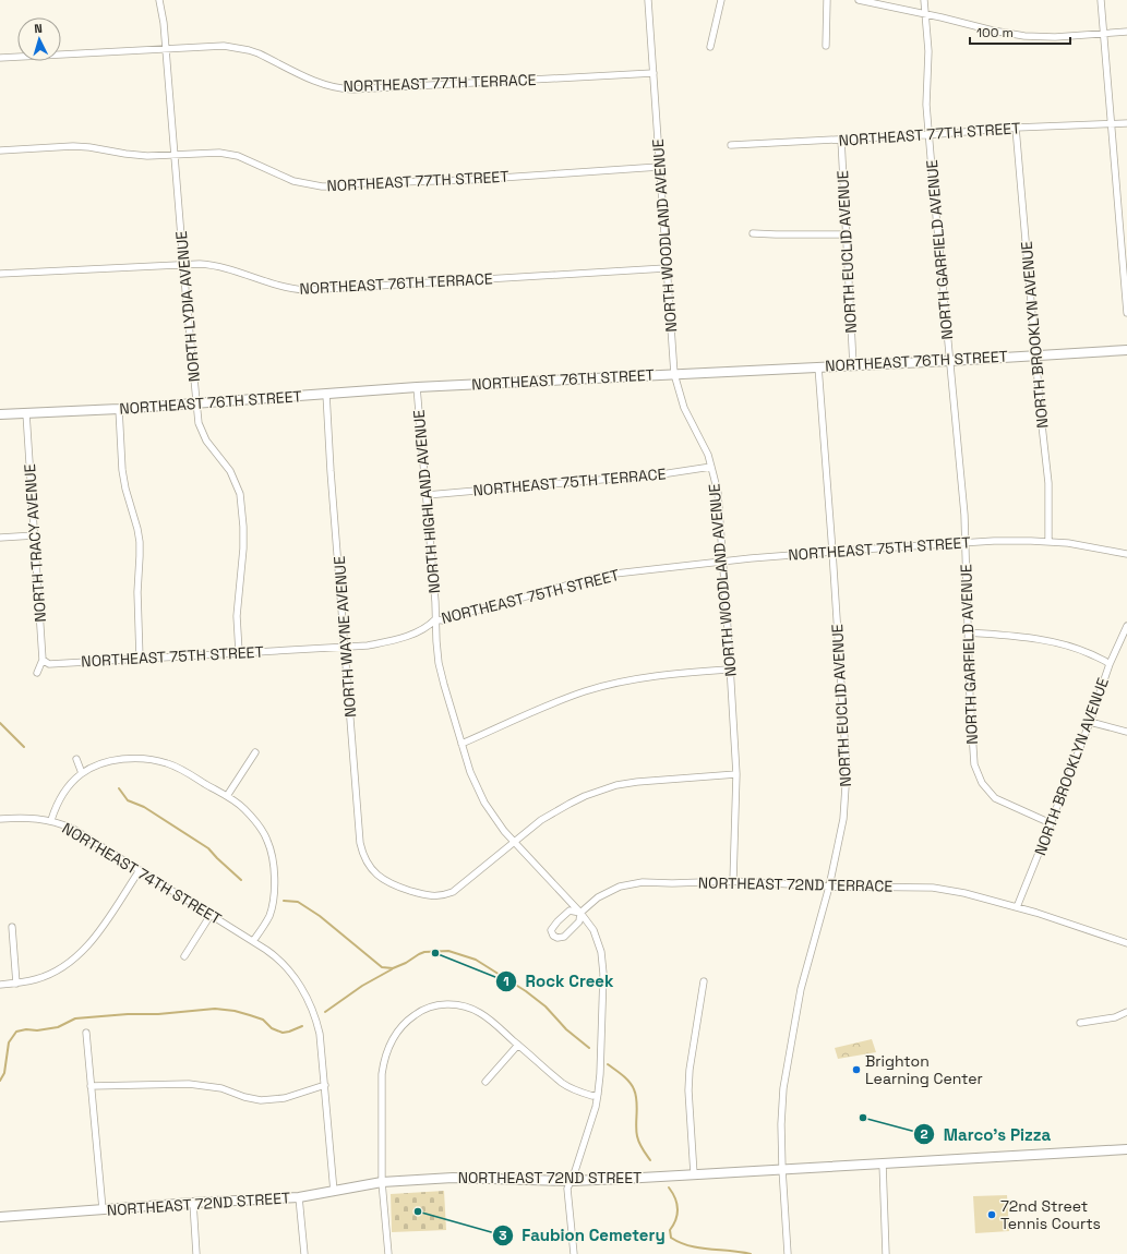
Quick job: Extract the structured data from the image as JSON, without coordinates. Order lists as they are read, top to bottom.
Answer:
{
  "streets": {
    "street": [
      "NORTHEAST 77TH TERRACE",
      "NORTHEAST 77TH STREET",
      "NORTH WOODLAND AVENUE",
      "NORTH GARFIELD AVENUE",
      "NORTH EUCLID AVENUE",
      "NORTHEAST 76TH TERRACE",
      "NORTH LYDIA AVENUE",
      "NORTH BROOKLYN AVENUE",
      "NORTHEAST 76TH STREET",
      "NORTHEAST 75TH TERRACE",
      "NORTH HIGHLAND AVENUE",
      "NORTH TRACY AVENUE",
      "NORTHEAST 75TH STREET",
      "NORTH WAYNE AVENUE",
      "NORTHEAST 74TH STREET",
      "NORTHEAST 72ND TERRACE",
      "NORTHEAST 72ND STREET"
    ]
  },
  "crossings": [
    ["NORTHEAST 77TH TERRACE", "NORTH WOODLAND AVENUE"],
    ["NORTHEAST 77TH TERRACE", "NORTH LYDIA AVENUE"],
    ["NORTHEAST 77TH STREET", "NORTH WOODLAND AVENUE"],
    ["NORTHEAST 77TH STREET", "NORTH GARFIELD AVENUE"],
    ["NORTHEAST 77TH STREET", "NORTH EUCLID AVENUE"],
    ["NORTHEAST 77TH STREET", "NORTH LYDIA AVENUE"],
    ["NORTHEAST 77TH STREET", "NORTH BROOKLYN AVENUE"],
    ["NORTH WOODLAND AVENUE", "NORTHEAST 76TH TERRACE"],
    ["NORTH WOODLAND AVENUE", "NORTHEAST 76TH STREET"],
    ["NORTH WOODLAND AVENUE", "NORTHEAST 75TH TERRACE"],
    ["NORTH WOODLAND AVENUE", "NORTHEAST 75TH STREET"],
    ["NORTH WOODLAND AVENUE", "NORTHEAST 72ND TERRACE"],
    ["NORTH GARFIELD AVENUE", "NORTH BROOKLYN AVENUE"],
    ["NORTH GARFIELD AVENUE", "NORTHEAST 76TH STREET"],
    ["NORTH GARFIELD AVENUE", "NORTHEAST 75TH STREET"],
    ["NORTH EUCLID AVENUE", "NORTHEAST 76TH STREET"],
    ["NORTH EUCLID AVENUE", "NORTHEAST 75TH STREET"],
    ["NORTH EUCLID AVENUE", "NORTHEAST 72ND TERRACE"],
    ["NORTH EUCLID AVENUE", "NORTHEAST 72ND STREET"],
    ["NORTHEAST 76TH TERRACE", "NORTH LYDIA AVENUE"],
    ["NORTH LYDIA AVENUE", "NORTHEAST 76TH STREET"],
    ["NORTH LYDIA AVENUE", "NORTHEAST 75TH STREET"],
    ["NORTH BROOKLYN AVENUE", "NORTHEAST 76TH STREET"],
    ["NORTH BROOKLYN AVENUE", "NORTHEAST 75TH STREET"],
    ["NORTH BROOKLYN AVENUE", "NORTHEAST 72ND TERRACE"],
    ["NORTHEAST 76TH STREET", "NORTH HIGHLAND AVENUE"],
    ["NORTHEAST 76TH STREET", "NORTH TRACY AVENUE"],
    ["NORTHEAST 76TH STREET", "NORTH WAYNE AVENUE"],
    ["NORTHEAST 75TH TERRACE", "NORTH HIGHLAND AVENUE"],
    ["NORTH HIGHLAND AVENUE", "NORTHEAST 75TH STREET"],
    ["NORTH HIGHLAND AVENUE", "NORTH WAYNE AVENUE"],
    ["NORTH HIGHLAND AVENUE", "NORTHEAST 72ND TERRACE"],
    ["NORTH HIGHLAND AVENUE", "NORTHEAST 72ND STREET"],
    ["NORTH TRACY AVENUE", "NORTHEAST 75TH STREET"],
    ["NORTHEAST 75TH STREET", "NORTH WAYNE AVENUE"],
    ["NORTHEAST 74TH STREET", "NORTHEAST 72ND STREET"]
  ],
  "places": [
    "Rock Creek",
    "Brighton Learning Center",
    "Marco's Pizza",
    "Faubion Cemetery",
    "72nd Street Tennis Courts"
  ],
  "scale_bar": "100 m",
  "north": "top"
}
